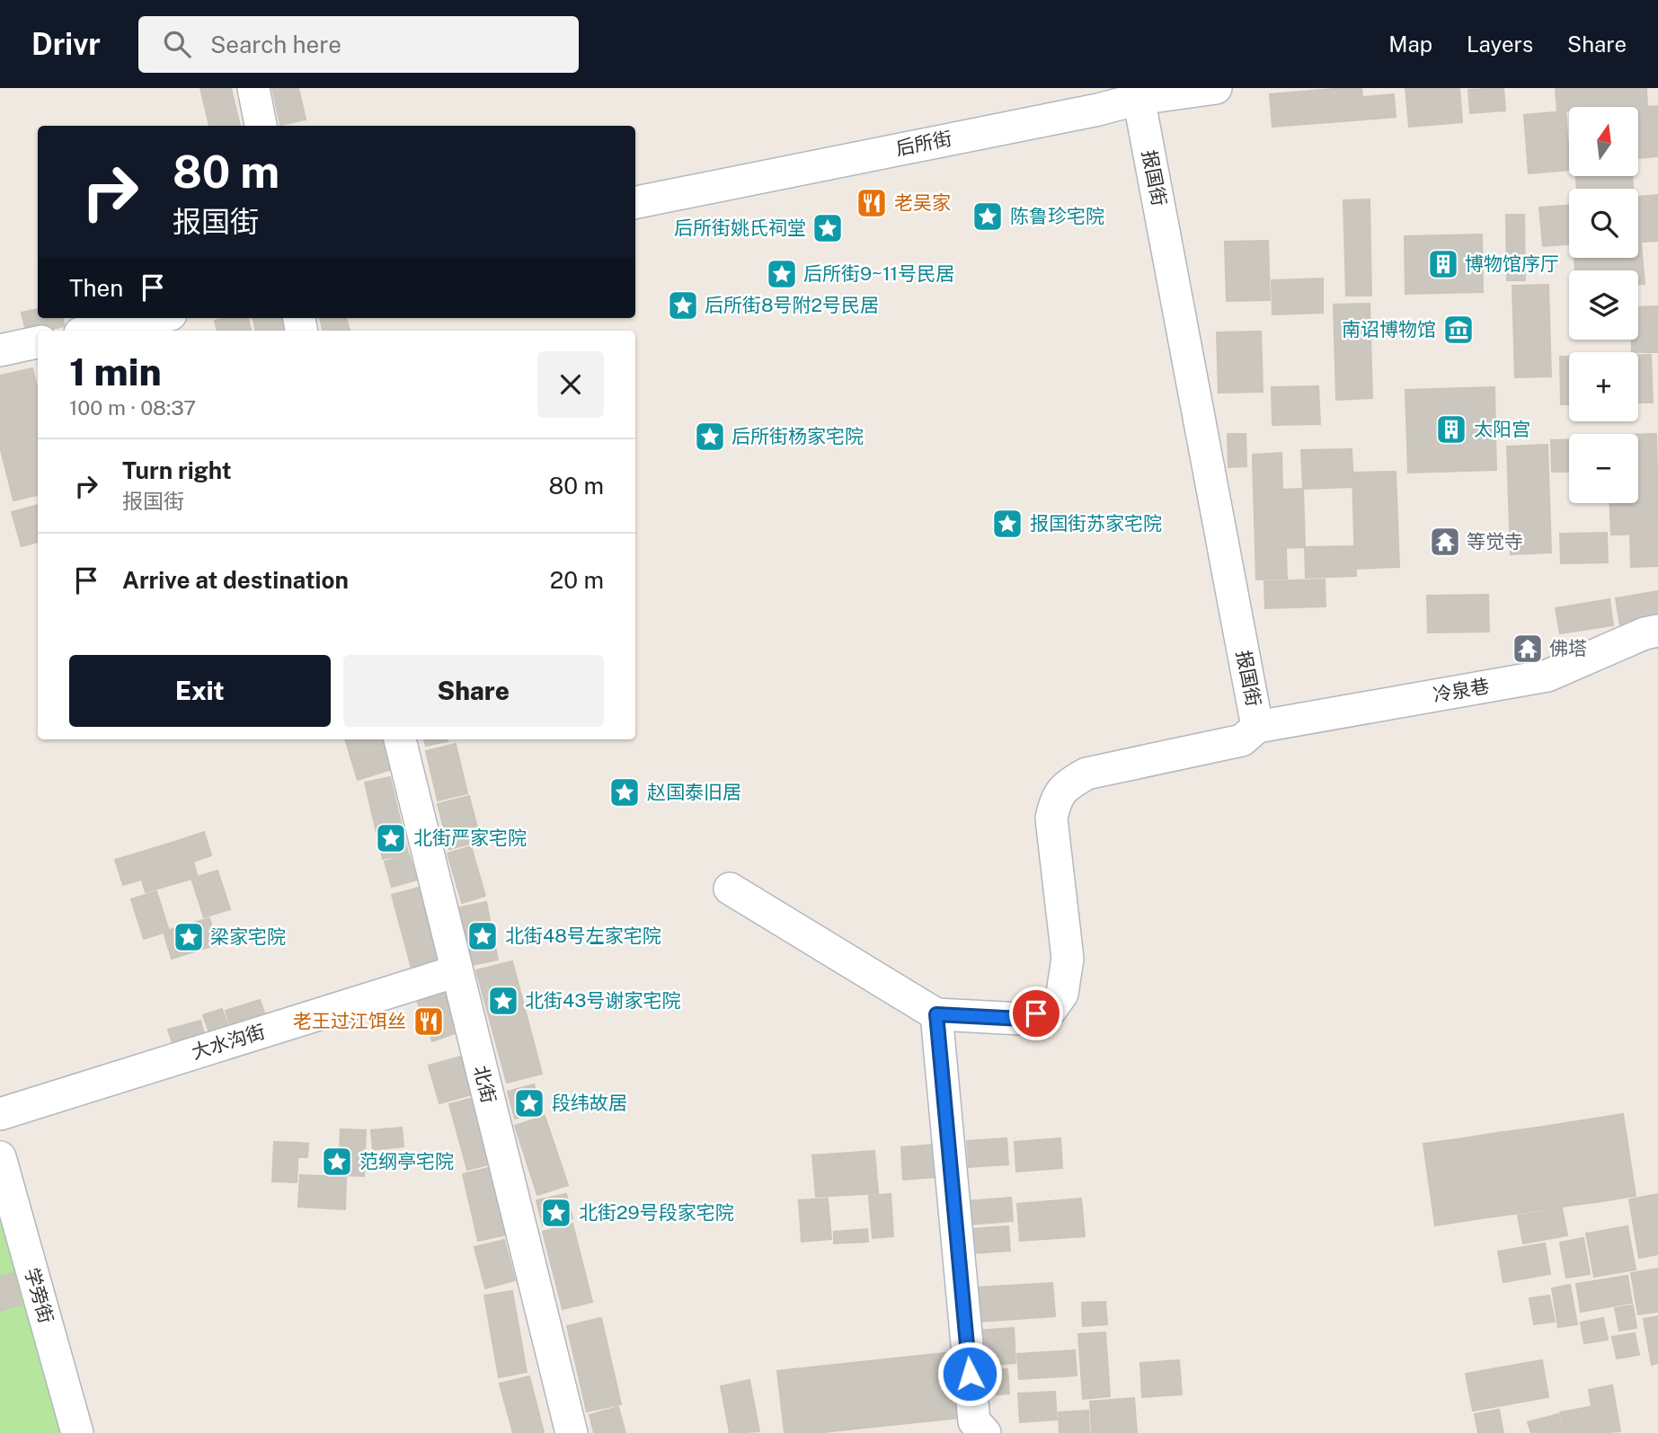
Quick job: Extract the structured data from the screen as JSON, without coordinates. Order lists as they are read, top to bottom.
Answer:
{
  "streets": {
    "street": [
      "后所街",
      "报国街",
      "冷泉巷",
      "大水沟街",
      "北街",
      "学旁街"
    ]
  },
  "crossings": [
    ["后所街", "报国街"],
    ["报国街", "冷泉巷"],
    ["大水沟街", "北街"]
  ],
  "places": {
    "restaurant": ["老吴家", "老王过江饵丝"],
    "place": [
      "陈鲁珍宅院",
      "后所街姚氏祠堂",
      "后所街9~11号民居",
      "后所街8号附2号民居",
      "后所街杨家宅院",
      "报国街苏家宅院",
      "赵国泰旧居",
      "北街严家宅院",
      "北街48号左家宅院",
      "梁家宅院",
      "北街43号谢家宅院",
      "段纬故居",
      "范纲亭宅院",
      "北街29号段家宅院"
    ],
    "building": ["博物馆序厅", "太阳宫"],
    "museum": ["南诏博物馆"],
    "temple": ["等觉寺", "佛塔"]
  },
  "north": "top",
  "page": {
    "header": "Drivr",
    "search": "Search here",
    "nav": ["Map", "Layers", "Share"],
    "map_buttons": ["+", "−"],
    "turn": ["80 m", "报国街"],
    "then": "Then",
    "heading": ["1 min", "100 m · 08:37"],
    "list": [
      {
        "name": "Turn right",
        "note": "报国街",
        "value": "80 m"
      },
      {
        "name": "Arrive at destination",
        "value": "20 m"
      }
    ],
    "buttons": ["Exit", "Share"]
  }
}
